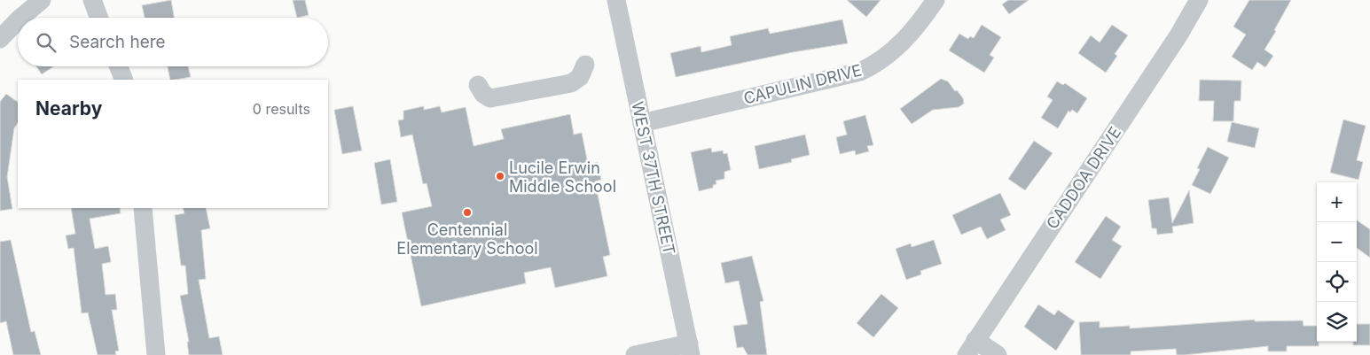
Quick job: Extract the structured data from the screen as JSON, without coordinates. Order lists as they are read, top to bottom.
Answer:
{
  "streets": {
    "street": ["CAPULIN DRIVE", "WEST 37TH STREET", "CADDOA DRIVE"]
  },
  "crossings": [
    ["CAPULIN DRIVE", "WEST 37TH STREET"]
  ],
  "places": ["Lucile Erwin Middle School", "Centennial Elementary School"],
  "page": {
    "search": "Search here",
    "heading": ["Nearby", "0 results"],
    "map_buttons": ["+", "−"]
  }
}
